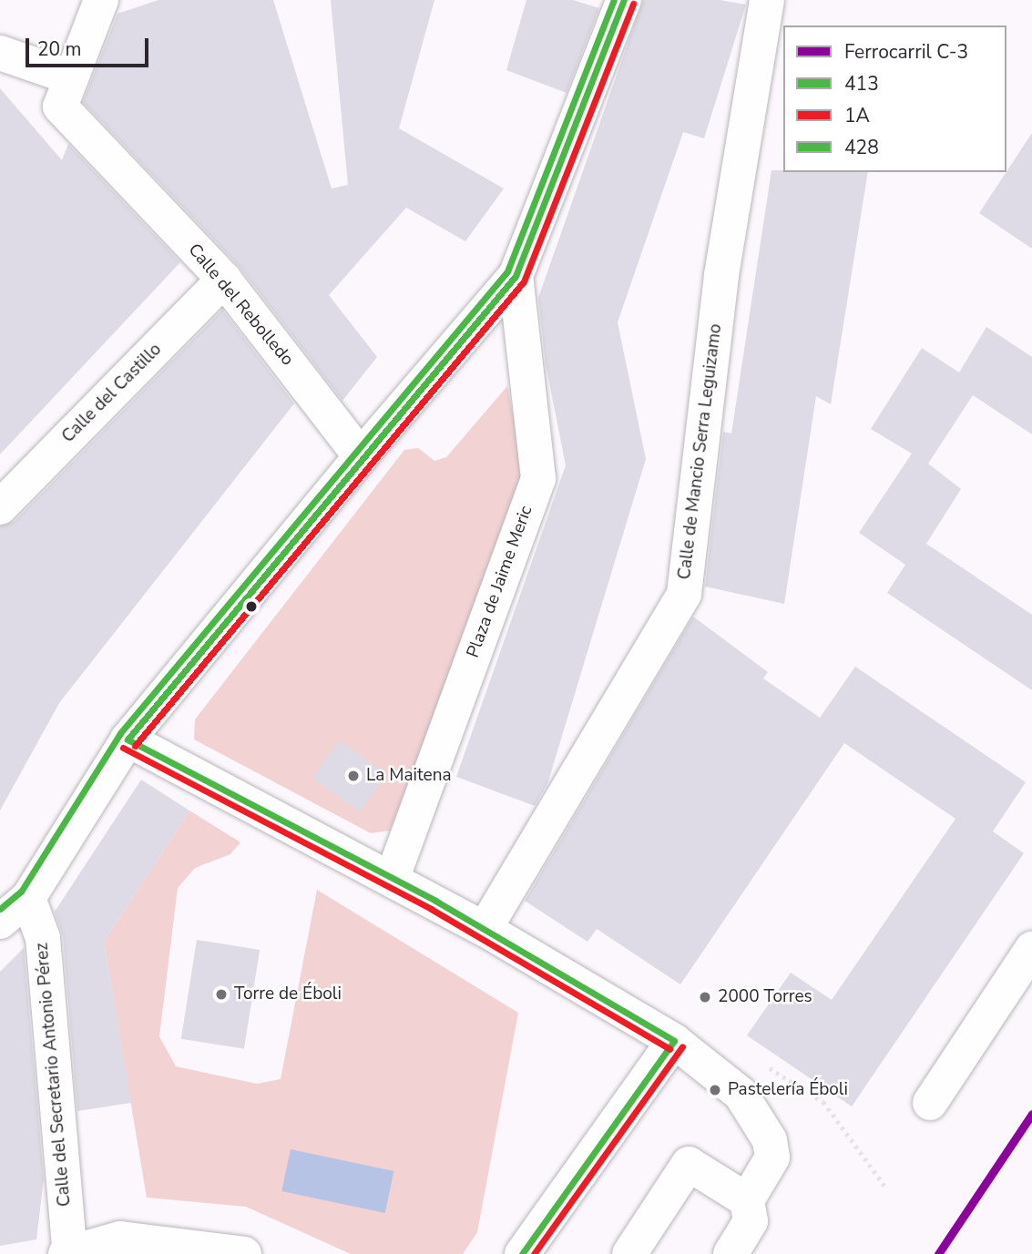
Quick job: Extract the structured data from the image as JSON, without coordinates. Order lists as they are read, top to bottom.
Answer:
{
  "streets": {
    "street": [
      "Calle del Rebolledo",
      "Calle del Castillo",
      "Calle de Mancio Serra Leguizamo",
      "Plaza de Jaime Meric",
      "Calle del Secretario Antonio Pérez"
    ]
  },
  "crossings": [
    ["Calle del Rebolledo", "Calle del Castillo"]
  ],
  "places": [
    "La Maitena",
    "Torre de Éboli",
    "2000 Torres",
    "Pastelería Éboli"
  ],
  "lines": [
    "transit line 413",
    "transit line 428",
    "transit line 1A",
    "rail line C-3"
  ],
  "legend": [
    "Ferrocarril C-3",
    "413",
    "1A",
    "428"
  ],
  "scale_bar": "20 m"
}
